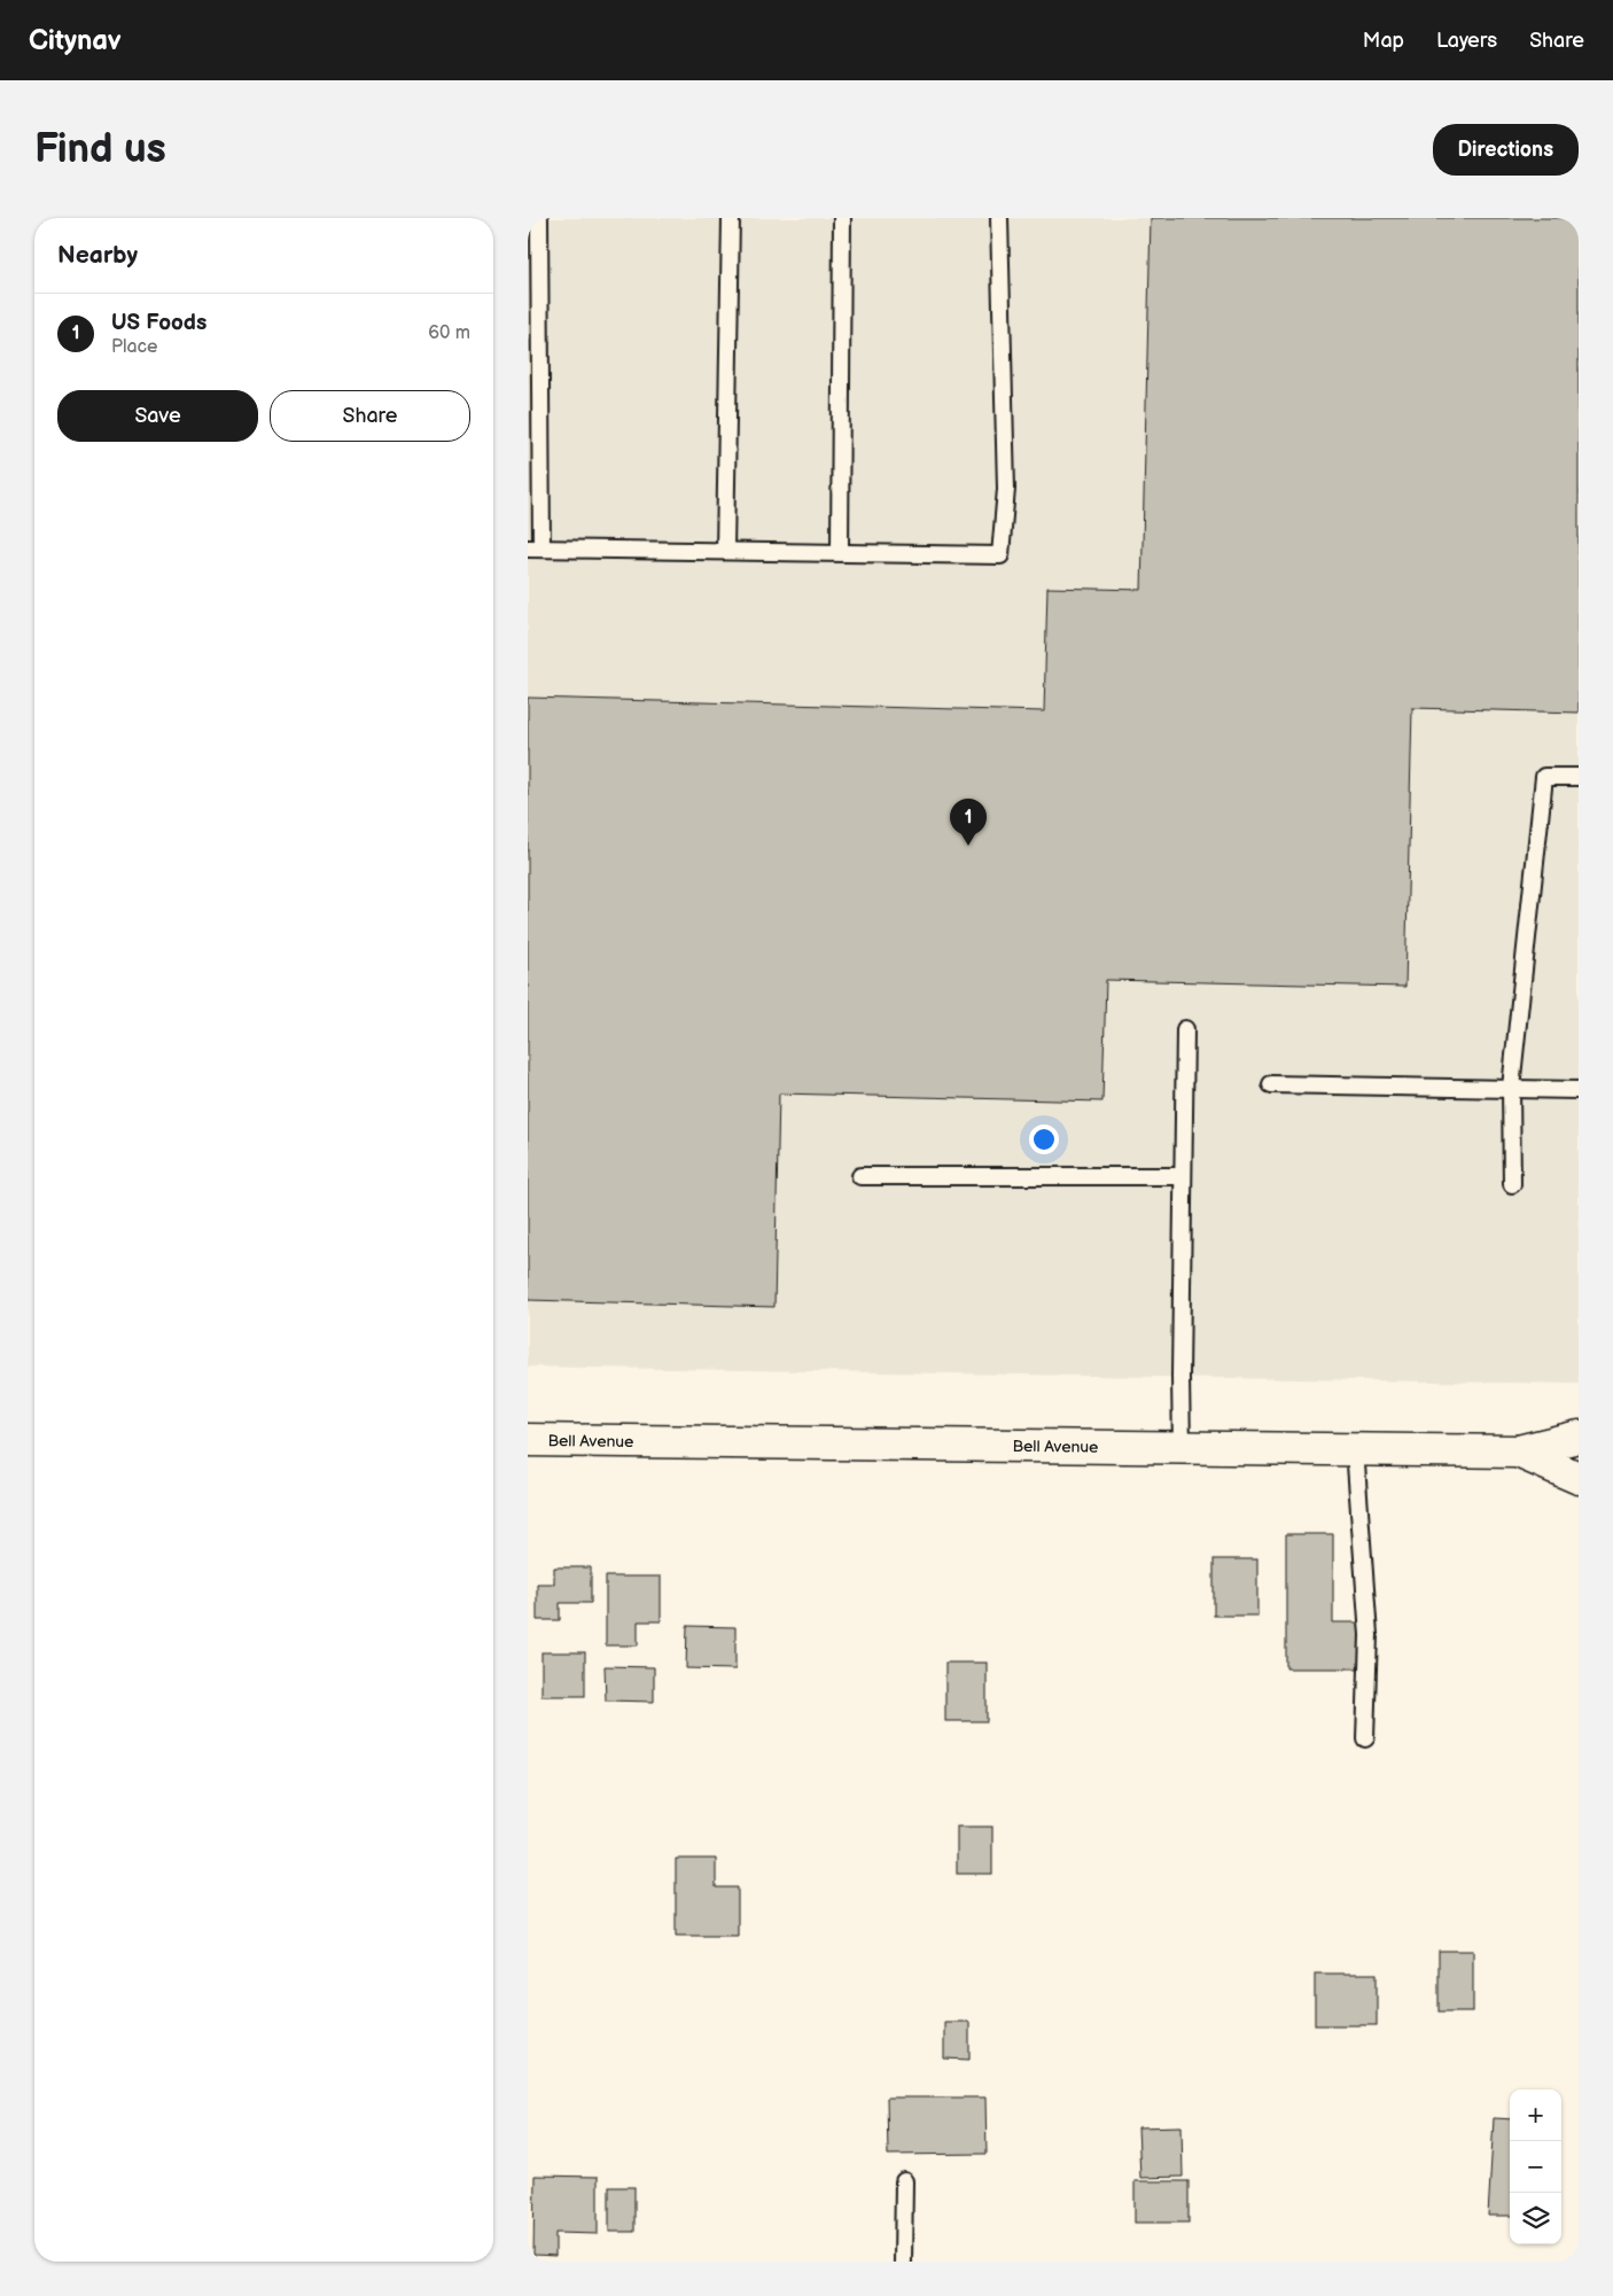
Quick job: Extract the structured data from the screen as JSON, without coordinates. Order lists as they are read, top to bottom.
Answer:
{
  "streets": {
    "main road": ["Bell Avenue"]
  },
  "page": {
    "header": "Citynav",
    "nav": ["Map", "Layers", "Share"],
    "buttons": [
      "Directions",
      ["Save", "Share"]
    ],
    "title": "Find us",
    "heading": "Nearby",
    "list": [
      {
        "mark": "1",
        "name": "US Foods",
        "note": "Place",
        "value": "60 m"
      }
    ],
    "pins": "1",
    "map_buttons": ["+", "−"]
  }
}
